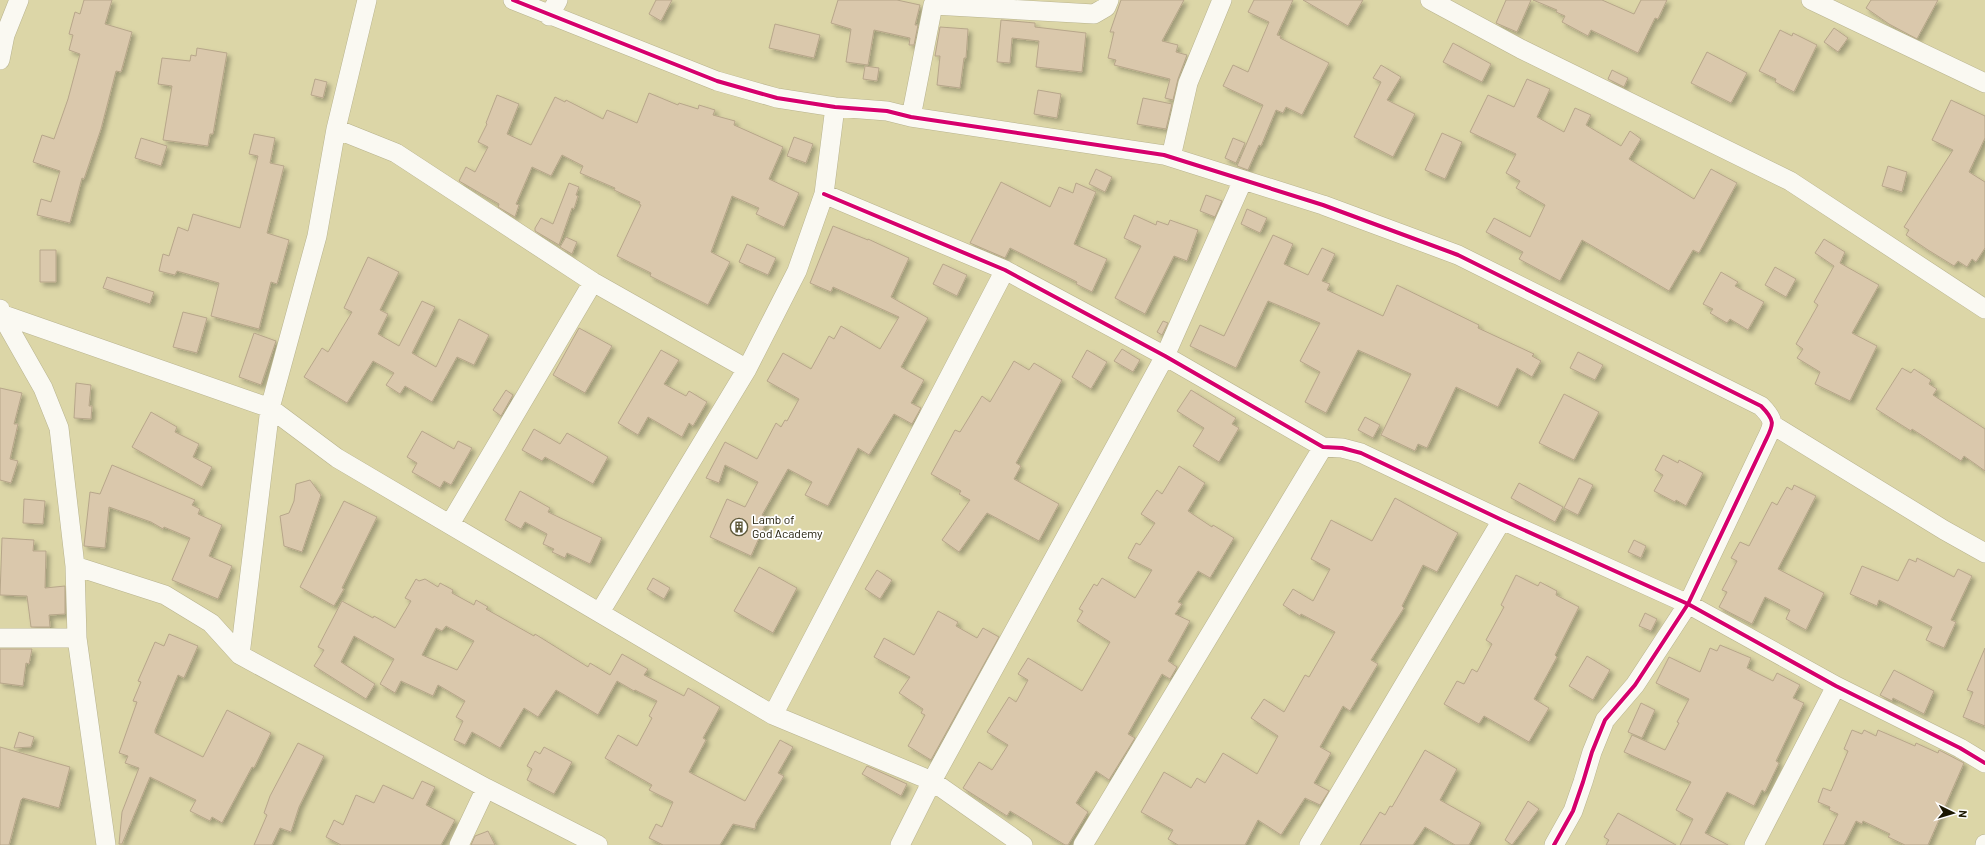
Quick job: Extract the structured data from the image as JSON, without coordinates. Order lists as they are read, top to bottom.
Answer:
{
  "places": {
    "building": ["Lamb of God Academy"]
  },
  "north": "right"
}
